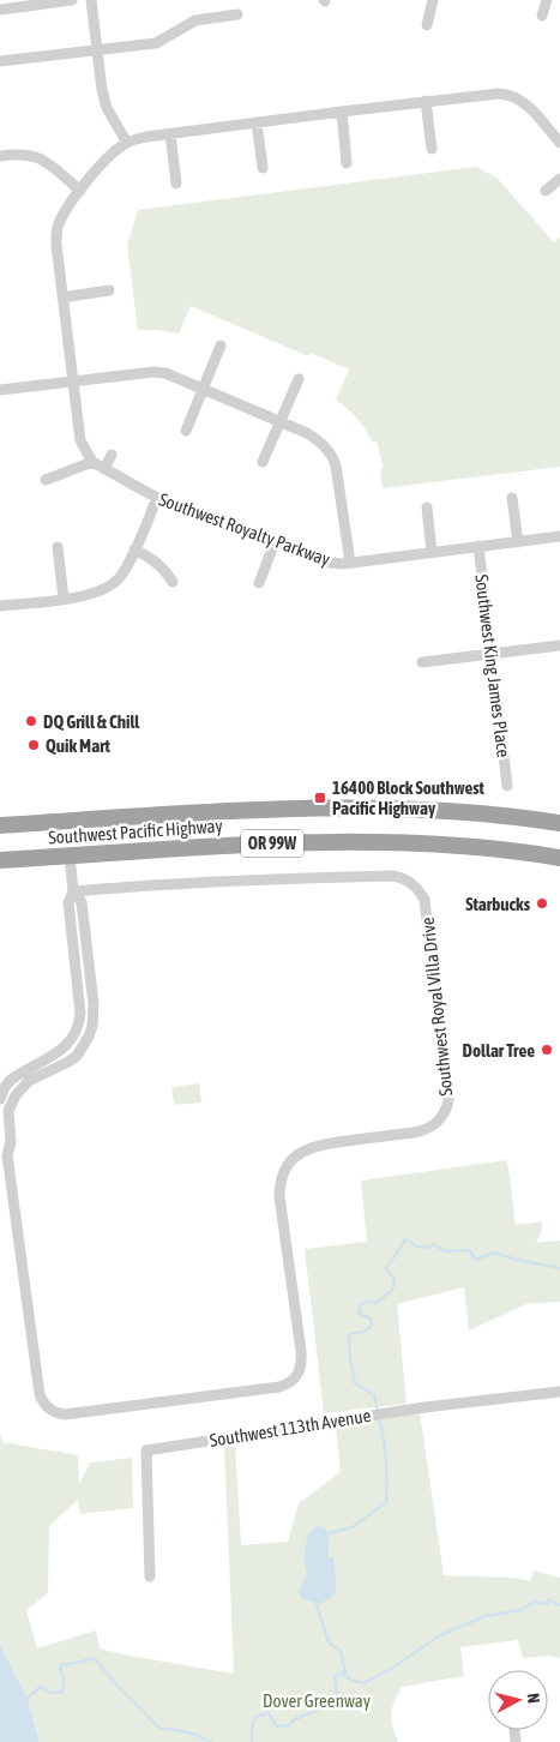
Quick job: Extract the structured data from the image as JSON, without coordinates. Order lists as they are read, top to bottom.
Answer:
{
  "streets": {
    "highway": ["Southwest Pacific Highway", "OR 99W"],
    "street": [
      "Southwest Royalty Parkway",
      "Southwest King James Place",
      "Southwest Royal Villa Drive",
      "Southwest 113th Avenue"
    ]
  },
  "crossings": [
    ["Southwest Royalty Parkway", "Southwest King James Place"],
    ["Southwest Pacific Highway", "Southwest Royal Villa Drive"]
  ],
  "parks": ["Dover Greenway"],
  "places": {
    "other": [
      "DQ Grill & Chill",
      "Quik Mart",
      "Starbucks",
      "Dollar Tree"
    ],
    "transit": ["16400 Block Southwest Pacific Highway"]
  },
  "north": "right"
}
